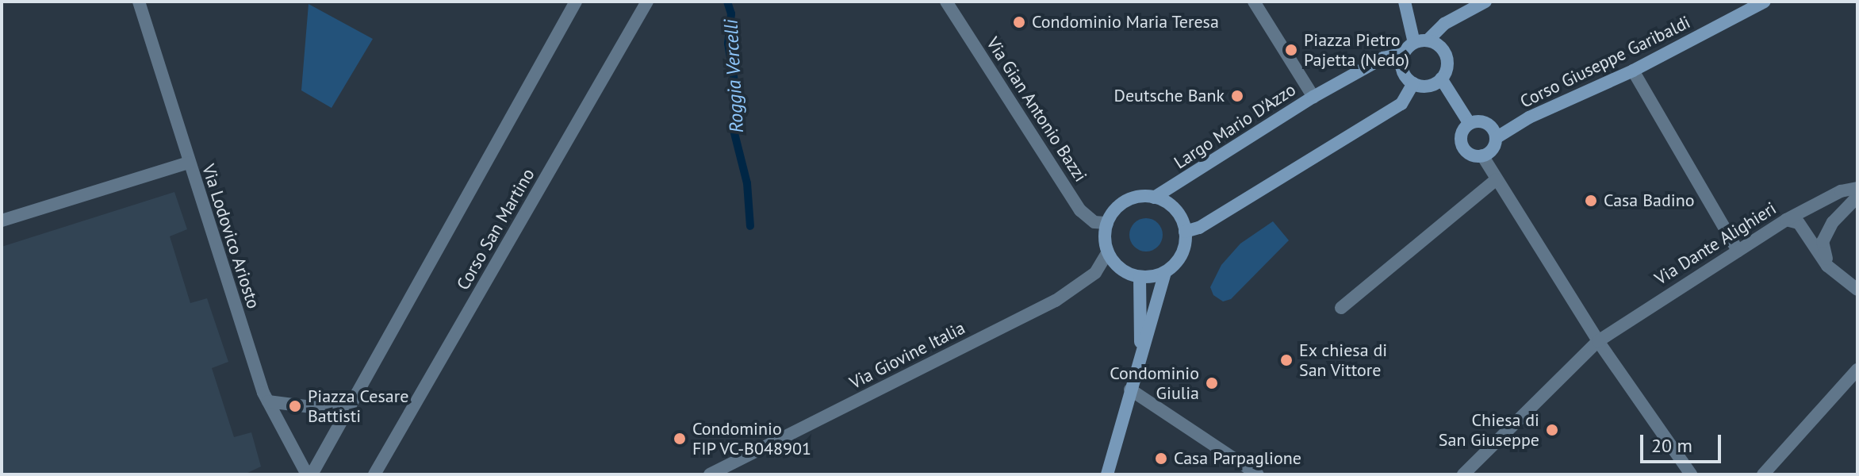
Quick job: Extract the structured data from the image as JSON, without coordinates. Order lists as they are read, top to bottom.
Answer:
{
  "streets": {
    "main road": ["Corso Giuseppe Garibaldi", "Largo Mario D'Azzo"],
    "street": [
      "Via Gian Antonio Bazzi",
      "Corso San Martino",
      "Via Lodovico Ariosto",
      "Via Dante Alighieri",
      "Via Giovine Italia"
    ]
  },
  "crossings": [
    ["Via Gian Antonio Bazzi", "Largo Mario D'Azzo"],
    ["Via Gian Antonio Bazzi", "Via Giovine Italia"],
    ["Largo Mario D'Azzo", "Via Giovine Italia"]
  ],
  "water": ["Roggia Vercelli"],
  "places": [
    "Condominio Maria Teresa",
    "Piazza Pietro Pajetta (Nedo)",
    "Deutsche Bank",
    "Casa Badino",
    "Ex chiesa di San Vittore",
    "Condominio Giulia",
    "Piazza Cesare Battisti",
    "Chiesa di San Giuseppe",
    "Condominio FIP VC-B048901",
    "Casa Parpaglione"
  ],
  "scale_bar": "20 m"
}
